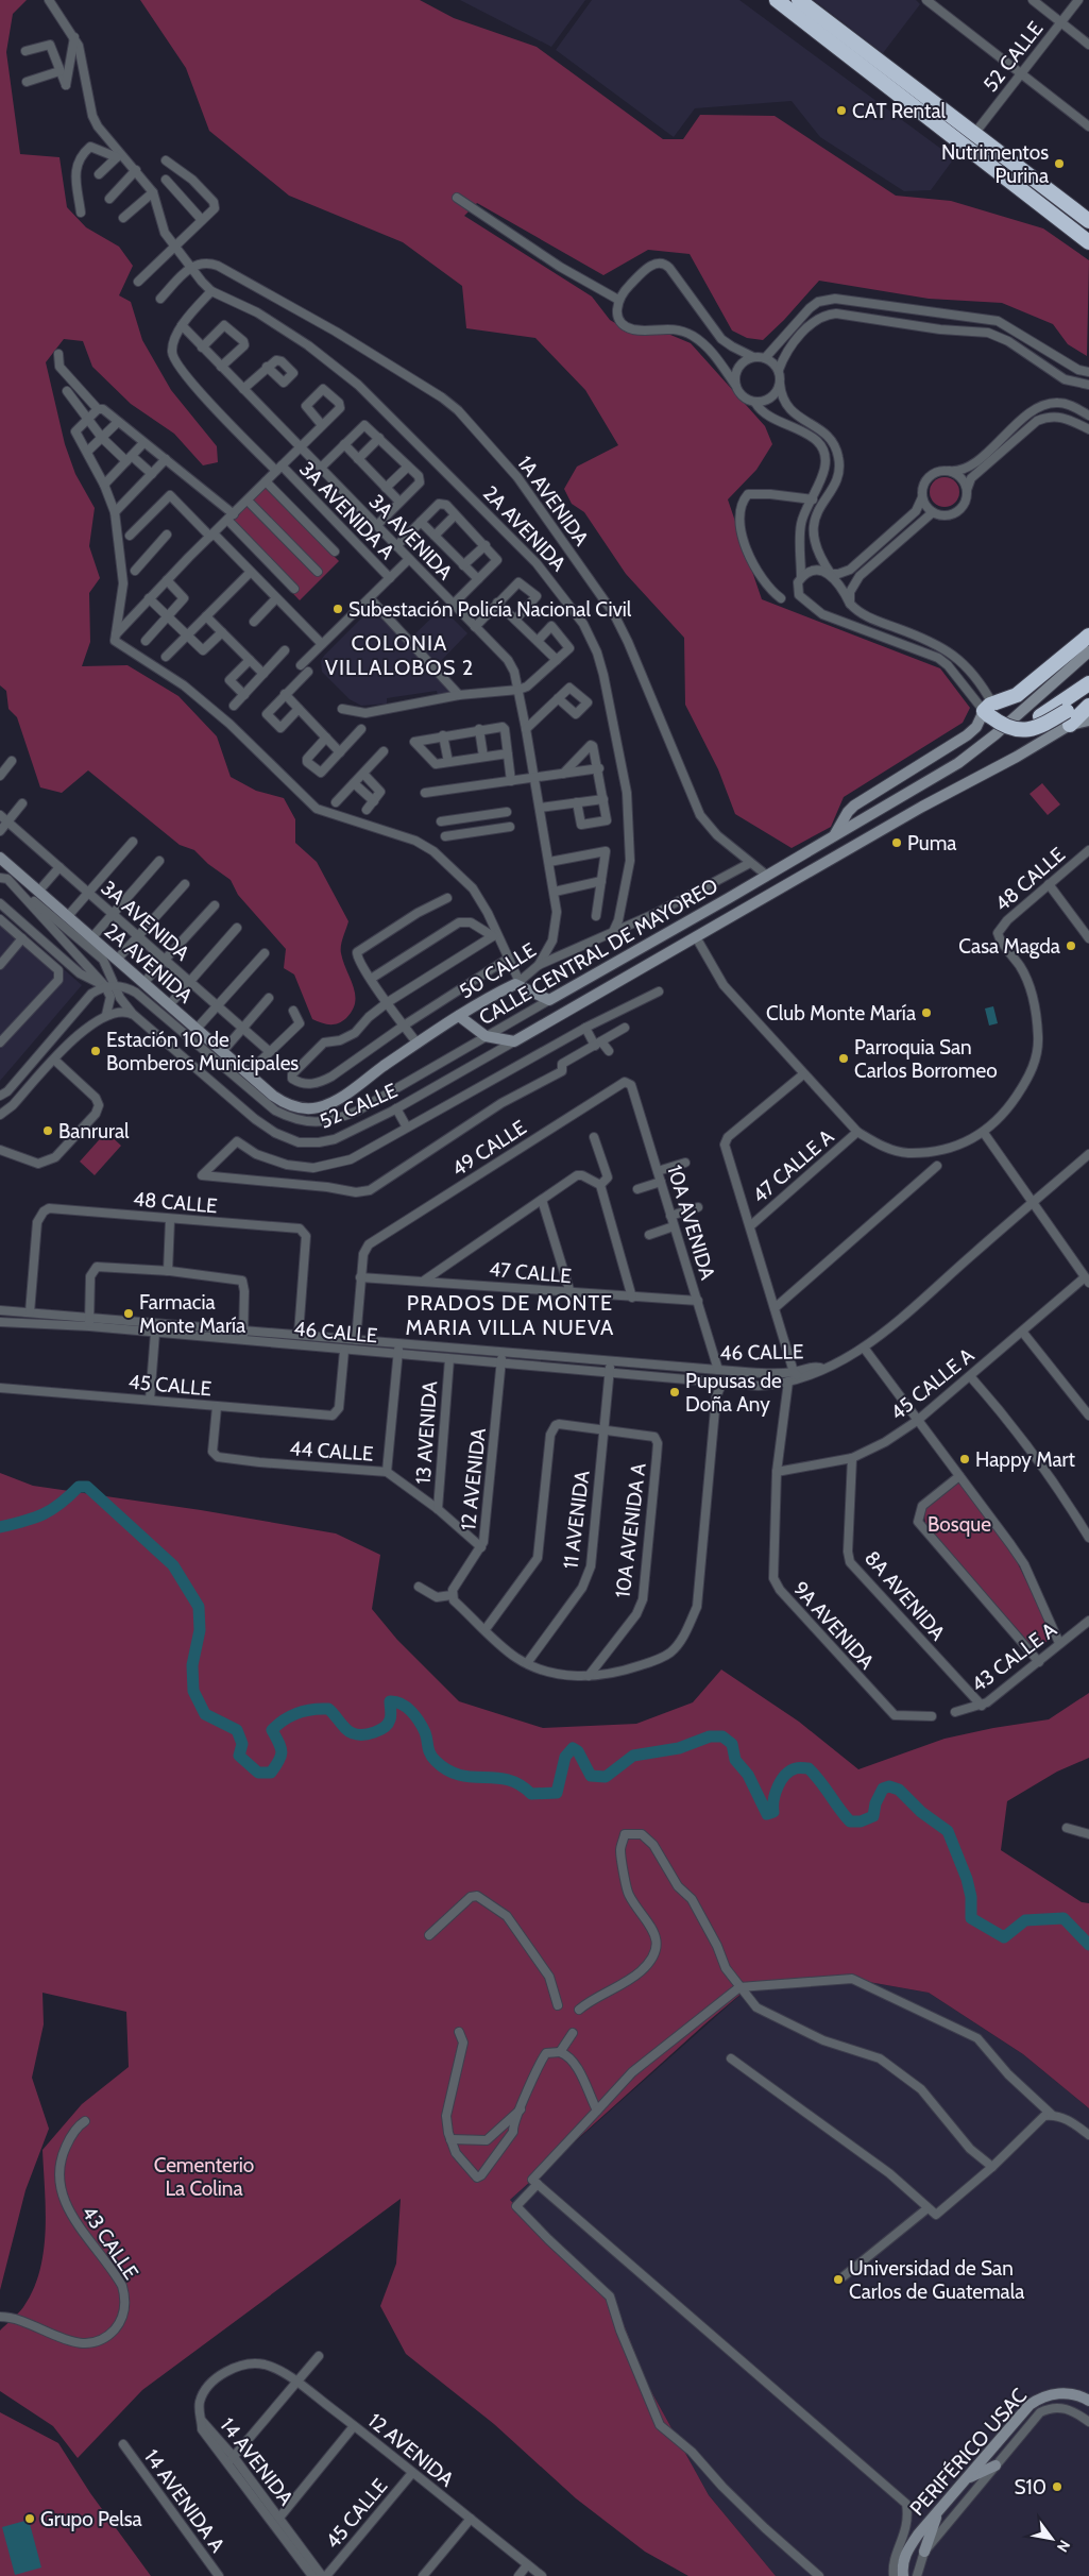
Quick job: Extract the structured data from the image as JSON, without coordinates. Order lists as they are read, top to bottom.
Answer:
{
  "streets": {
    "main road": [
      "2A AVENIDA",
      "CALLE CENTRAL DE MAYOREO",
      "50 CALLE",
      "PERIFÉRICO USAC"
    ],
    "street": [
      "52 CALLE",
      "1A AVENIDA",
      "3A AVENIDA A",
      "3A AVENIDA",
      "48 CALLE",
      "49 CALLE",
      "47 CALLE A",
      "10A AVENIDA",
      "47 CALLE",
      "46 CALLE",
      "45 CALLE A",
      "45 CALLE",
      "13 AVENIDA",
      "44 CALLE",
      "12 AVENIDA",
      "11 AVENIDA",
      "10A AVENIDA A",
      "8A AVENIDA",
      "9A AVENIDA",
      "43 CALLE A",
      "43 CALLE",
      "14 AVENIDA",
      "14 AVENIDA A"
    ]
  },
  "crossings": [
    ["52 CALLE", "CALLE CENTRAL DE MAYOREO"],
    ["1A AVENIDA", "2A AVENIDA"],
    ["1A AVENIDA", "CALLE CENTRAL DE MAYOREO"],
    ["1A AVENIDA", "50 CALLE"],
    ["3A AVENIDA A", "3A AVENIDA"],
    ["2A AVENIDA", "50 CALLE"],
    ["3A AVENIDA", "50 CALLE"],
    ["48 CALLE", "46 CALLE"],
    ["49 CALLE", "10A AVENIDA"],
    ["49 CALLE", "47 CALLE"],
    ["10A AVENIDA", "47 CALLE"],
    ["10A AVENIDA", "46 CALLE"],
    ["46 CALLE", "45 CALLE"],
    ["46 CALLE", "13 AVENIDA"],
    ["46 CALLE", "12 AVENIDA"],
    ["46 CALLE", "11 AVENIDA"],
    ["46 CALLE", "9A AVENIDA"],
    ["45 CALLE A", "8A AVENIDA"],
    ["45 CALLE A", "9A AVENIDA"],
    ["45 CALLE", "44 CALLE"],
    ["45 CALLE", "12 AVENIDA"],
    ["45 CALLE", "14 AVENIDA"],
    ["13 AVENIDA", "44 CALLE"],
    ["44 CALLE", "12 AVENIDA"],
    ["12 AVENIDA", "14 AVENIDA"],
    ["11 AVENIDA", "10A AVENIDA A"],
    ["8A AVENIDA", "43 CALLE A"]
  ],
  "districts": ["COLONIA VILLALOBOS 2", "PRADOS DE MONTE MARIA VILLA NUEVA"],
  "parks": ["Bosque", "Cementerio La Colina"],
  "places": [
    "CAT Rental",
    "Nutrimentos Purina",
    "Subestación Policía Nacional Civil",
    "Puma",
    "Casa Magda",
    "Club Monte María",
    "Estación 10 de Bomberos Municipales",
    "Parroquia San Carlos Borromeo",
    "Banrural",
    "Farmacia Monte María",
    "Pupusas de Doña Any",
    "Happy Mart",
    "Universidad de San Carlos de Guatemala",
    "S10",
    "Grupo Pelsa"
  ],
  "north": "bottom right"
}
